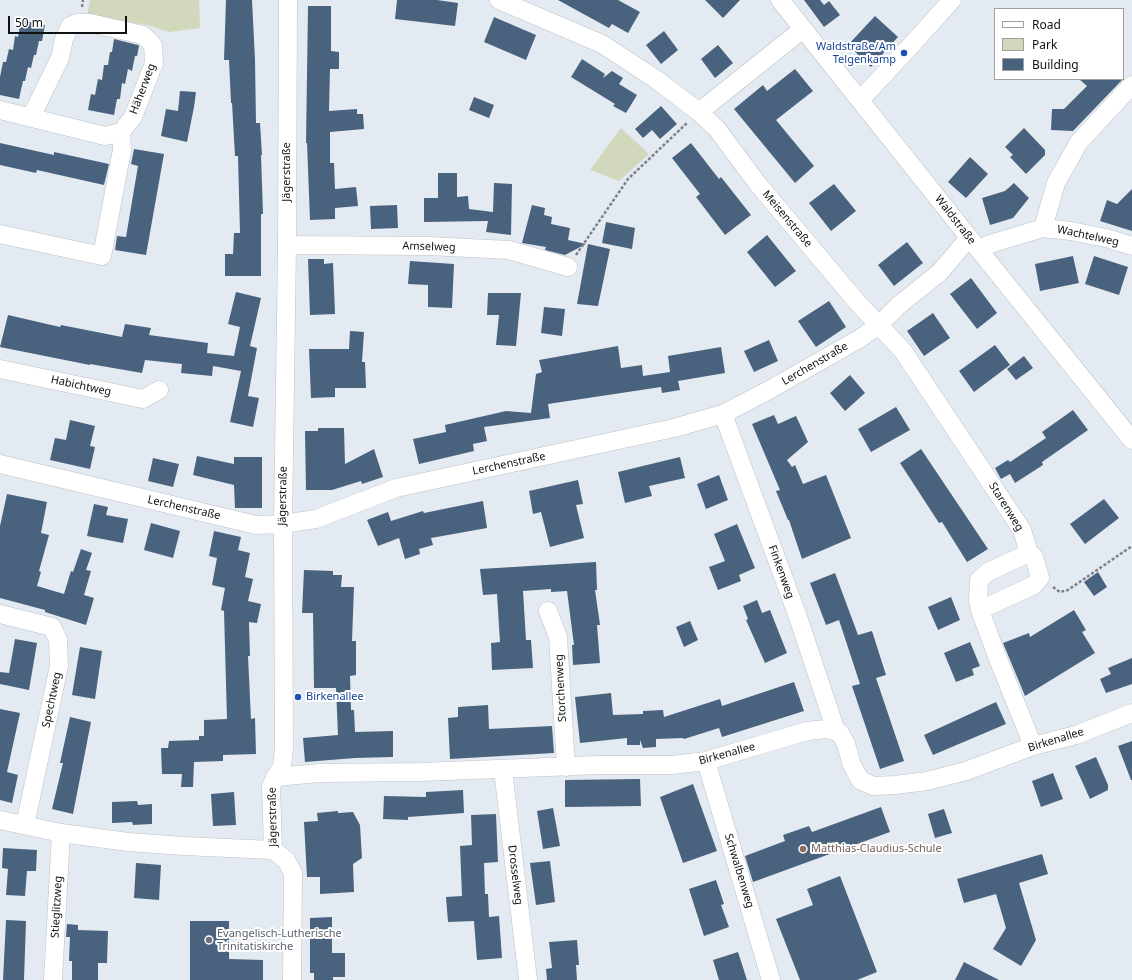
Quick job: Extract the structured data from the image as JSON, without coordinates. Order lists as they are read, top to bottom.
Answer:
{
  "streets": {
    "street": [
      "Häherweg",
      "Jägerstraße",
      "Meisenstraße",
      "Waldstraße",
      "Wachtelweg",
      "Amselweg",
      "Lerchenstraße",
      "Habichtweg",
      "Starenweg",
      "Finkenweg",
      "Storchenweg",
      "Spechtweg",
      "Birkenallee",
      "Schwalbenweg",
      "Drosselweg",
      "Stieglitzweg"
    ]
  },
  "crossings": [
    ["Jägerstraße", "Amselweg"],
    ["Jägerstraße", "Lerchenstraße"],
    ["Jägerstraße", "Birkenallee"],
    ["Meisenstraße", "Lerchenstraße"],
    ["Meisenstraße", "Starenweg"],
    ["Waldstraße", "Lerchenstraße"],
    ["Lerchenstraße", "Starenweg"],
    ["Lerchenstraße", "Finkenweg"],
    ["Finkenweg", "Birkenallee"],
    ["Storchenweg", "Birkenallee"],
    ["Birkenallee", "Schwalbenweg"],
    ["Birkenallee", "Drosselweg"]
  ],
  "places": [
    "Waldstraße/Am Telgenkamp",
    "Birkenallee",
    "Matthias-Claudius-Schule",
    "Evangelisch-Lutherische Trinitatiskirche"
  ],
  "legend": ["Road", "Park", "Building"],
  "scale_bar": "50 m"
}
